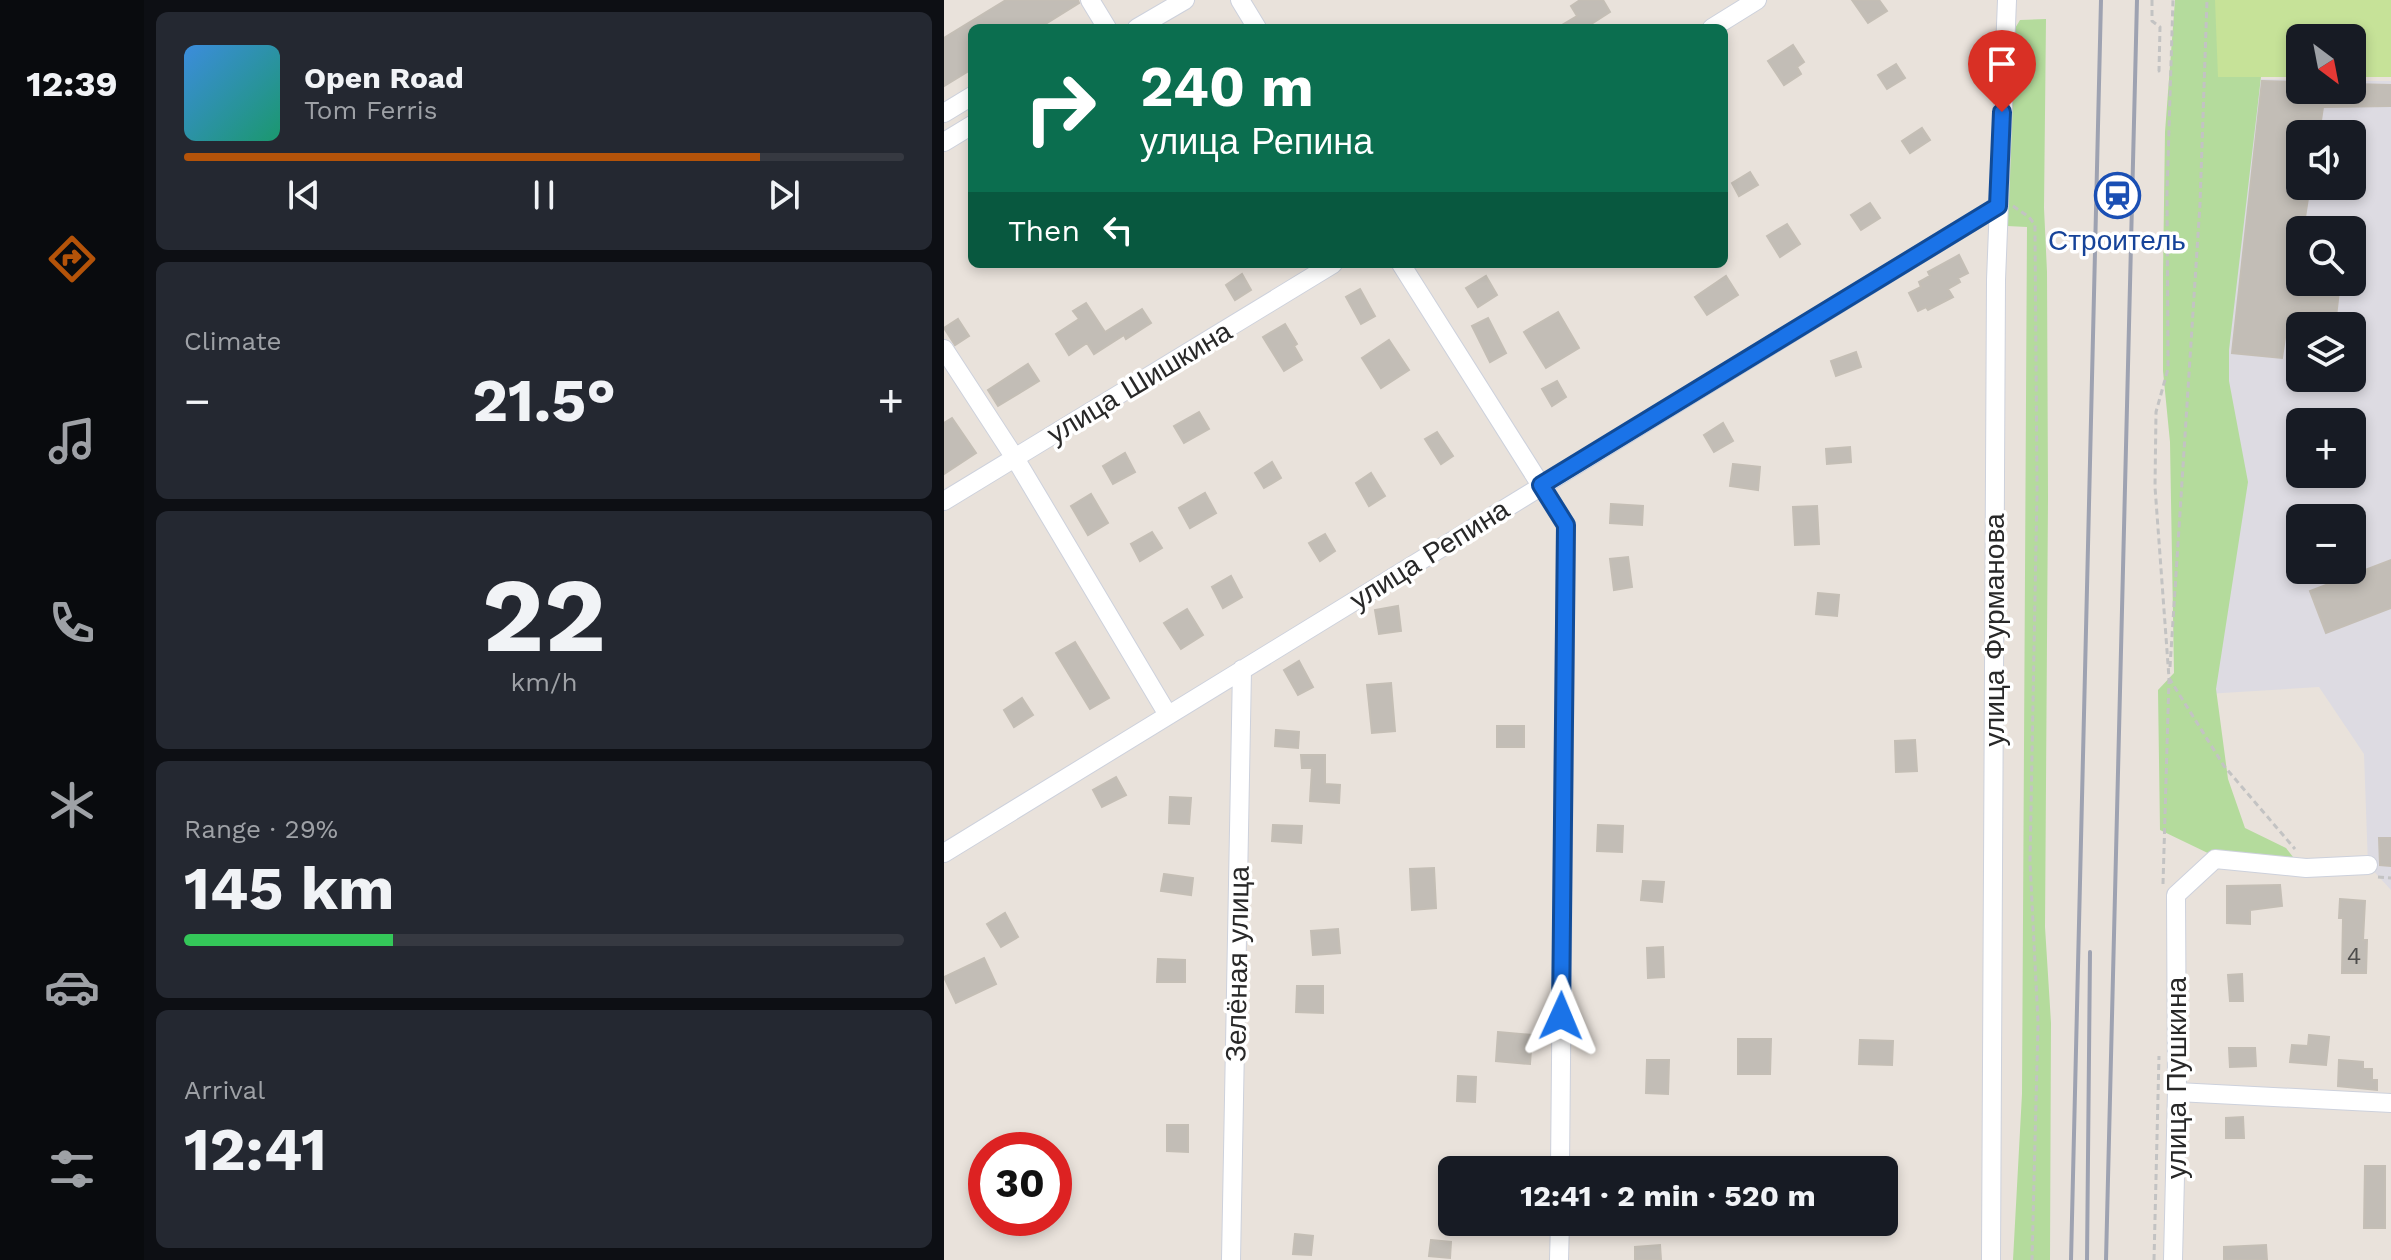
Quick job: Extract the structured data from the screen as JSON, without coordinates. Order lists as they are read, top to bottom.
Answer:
{
  "streets": {
    "street": [
      "улица Шишкина",
      "улица Репина",
      "улица Фурманова",
      "Зелёная улица",
      "улица Пушкина"
    ]
  },
  "crossings": [
    ["улица Репина", "улица Фурманова"],
    ["улица Репина", "Зелёная улица"]
  ],
  "places": {
    "station": ["Строитель"]
  },
  "house_numbers": ["4"],
  "north": "bottom right",
  "page": {
    "tabs": "12:39",
    "map_buttons": ["+", "−"],
    "turn": ["240 m", "улица Репина"],
    "song": ["Open Road", "Tom Ferris"],
    "then": "Then",
    "tile": [
      "Climate",
      ["22", "km/h"],
      ["Range · 29%", "145 km"],
      ["Arrival", "12:41"]
    ],
    "heat": ["−", "21.5°", "+"],
    "limit": "30",
    "trip": "12:41 · 2 min · 520 m"
  }
}
